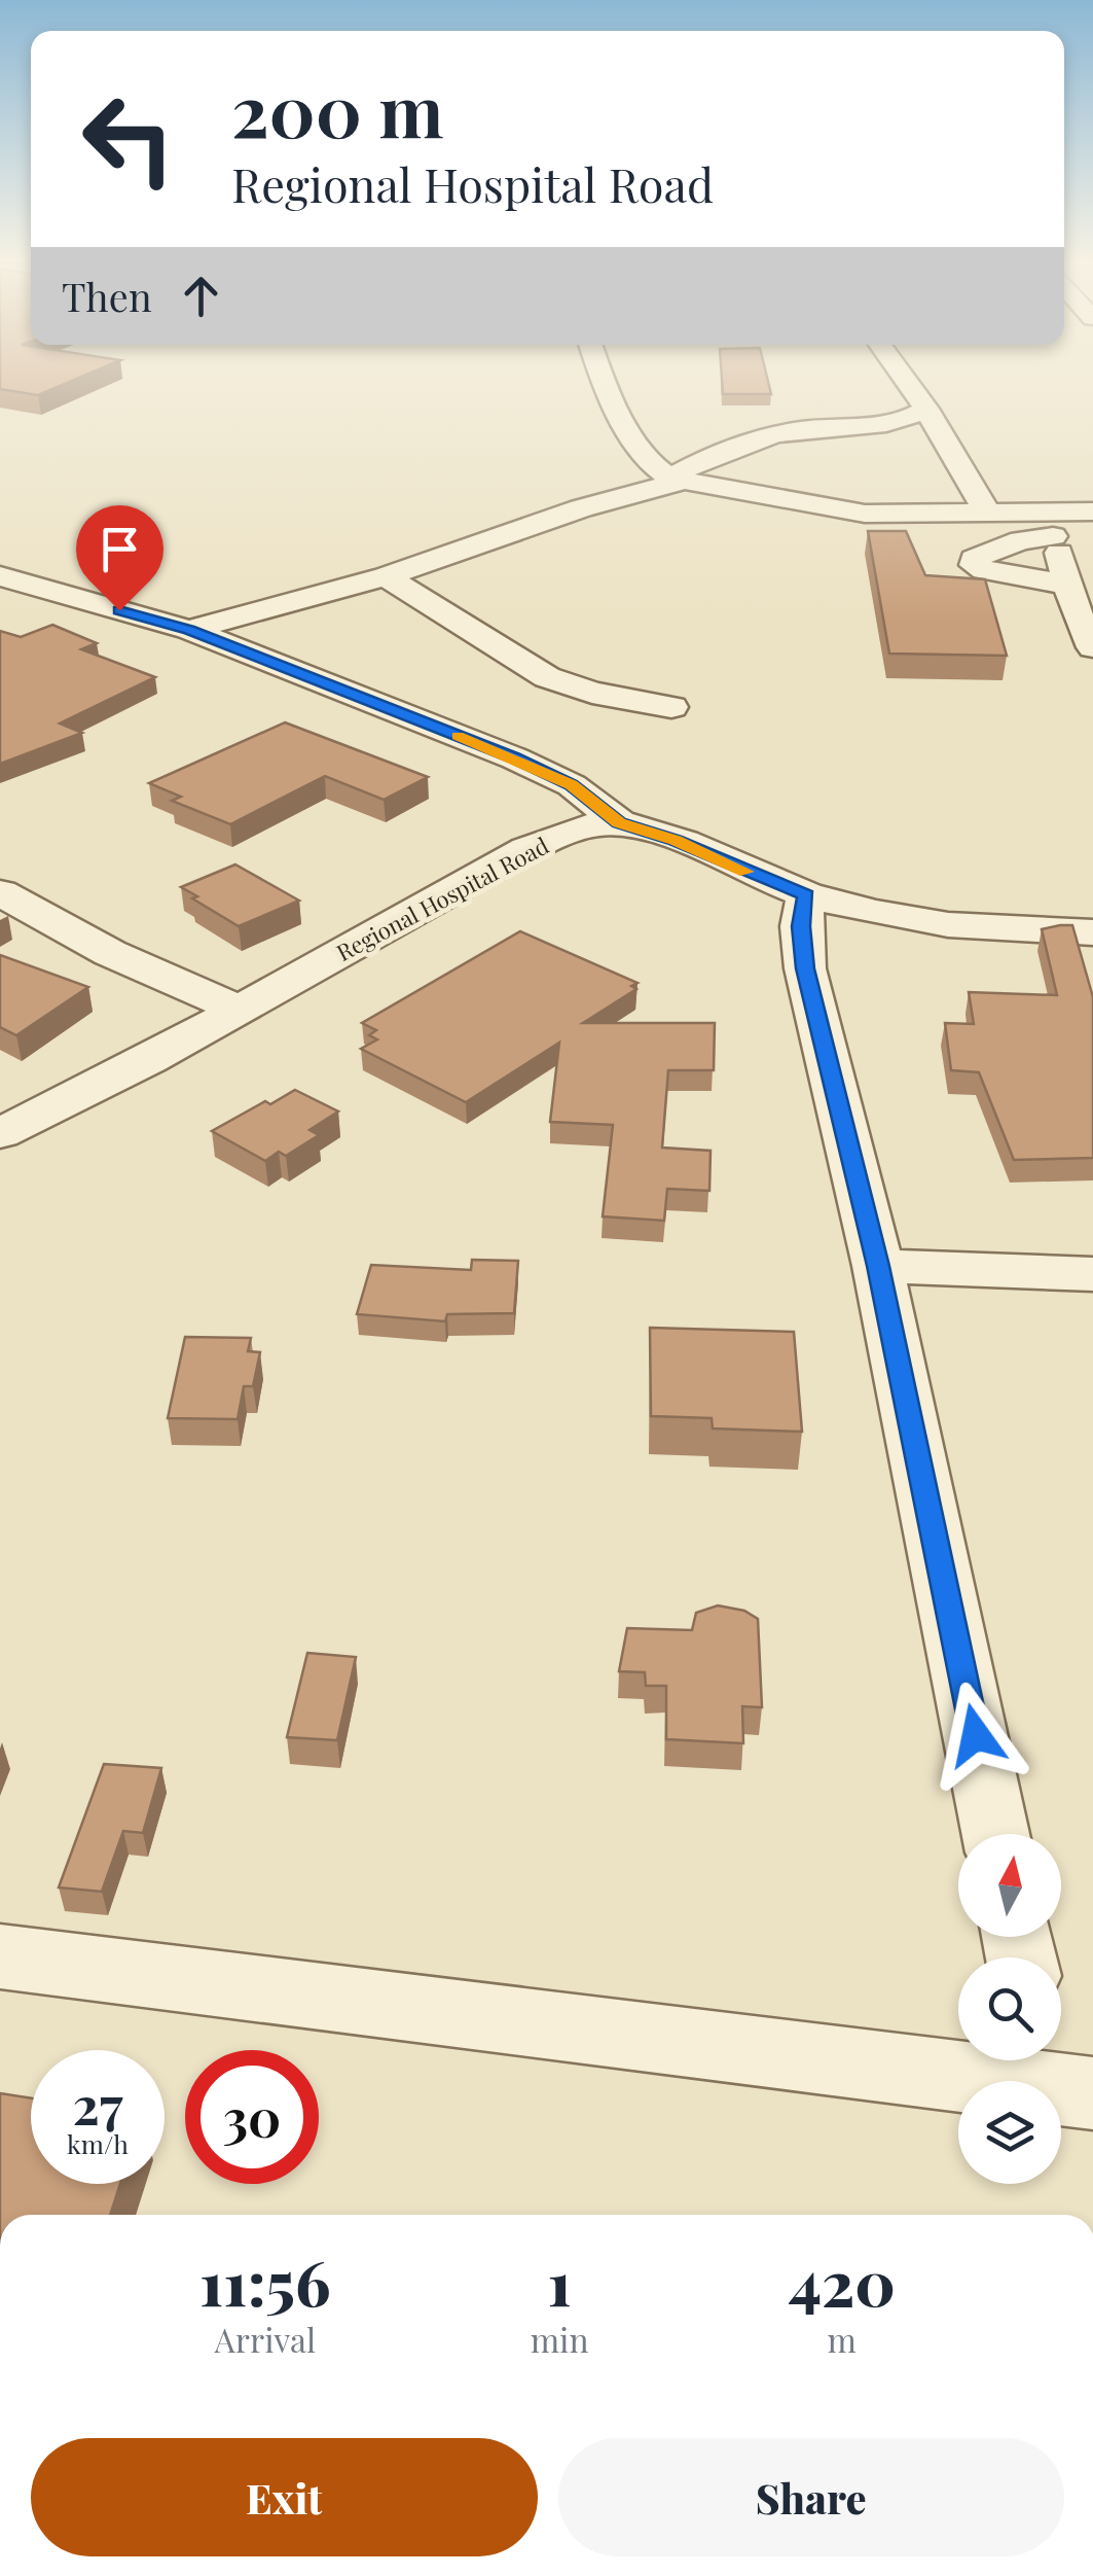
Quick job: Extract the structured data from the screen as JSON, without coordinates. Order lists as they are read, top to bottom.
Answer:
{
  "streets": {
    "street": ["Regional Hospital Road"]
  },
  "north": "top",
  "page": {
    "turn": ["200 m", "Regional Hospital Road"],
    "then": "Then",
    "speed": "27 km/h",
    "limit": "30",
    "eta": [
      "11:56",
      "Arrival",
      "1",
      "min",
      "420",
      "m"
    ],
    "buttons": ["Exit", "Share"]
  }
}
